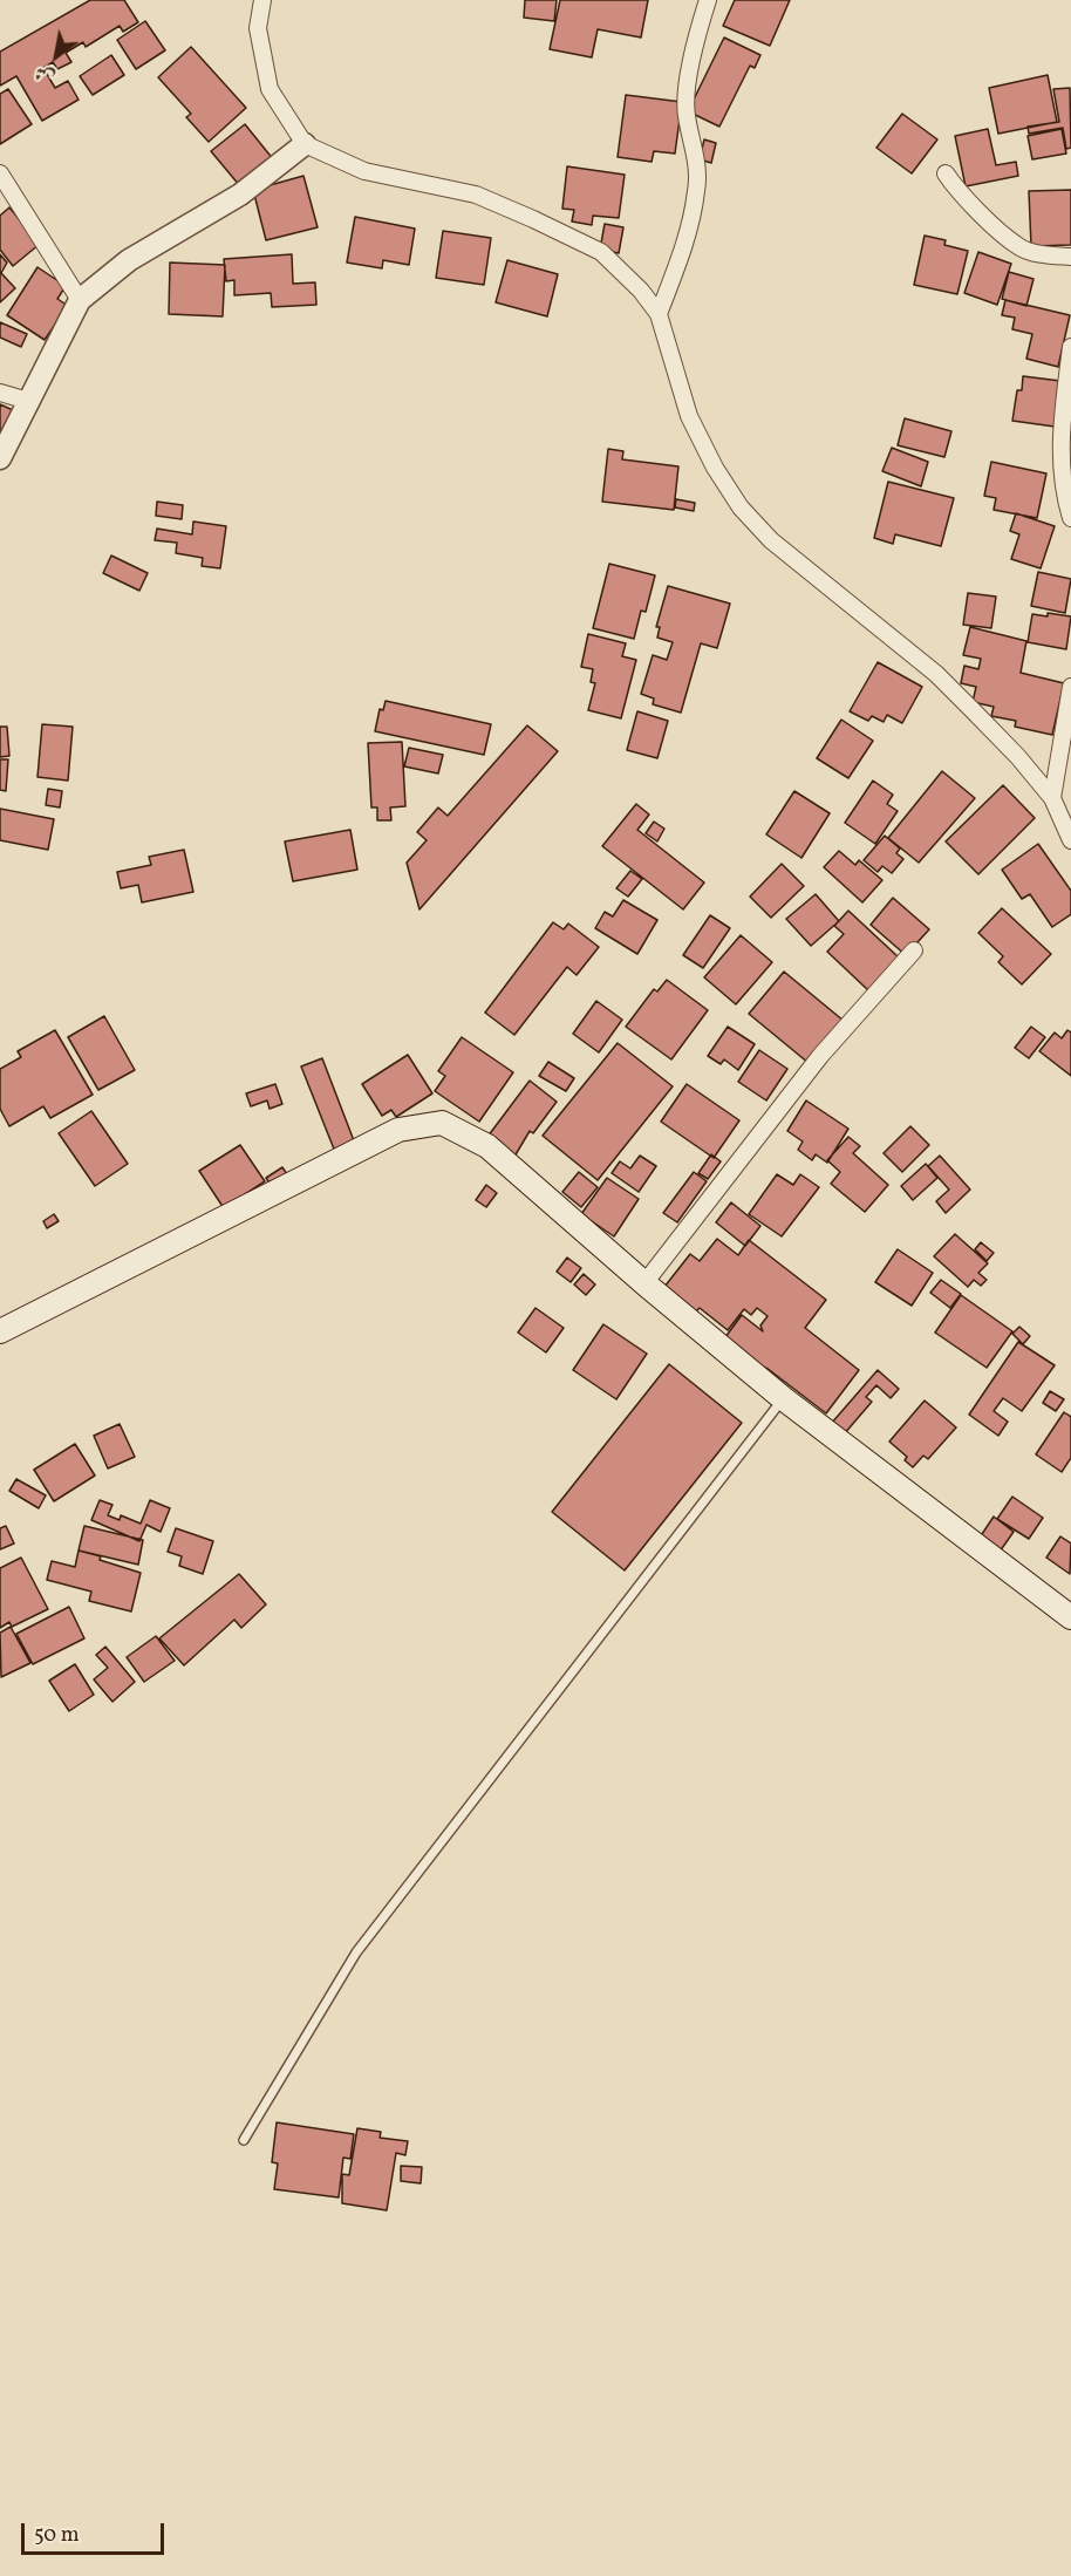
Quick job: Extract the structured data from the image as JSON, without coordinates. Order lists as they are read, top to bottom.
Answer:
{
  "scale_bar": "50 m",
  "north": "bottom left"
}
